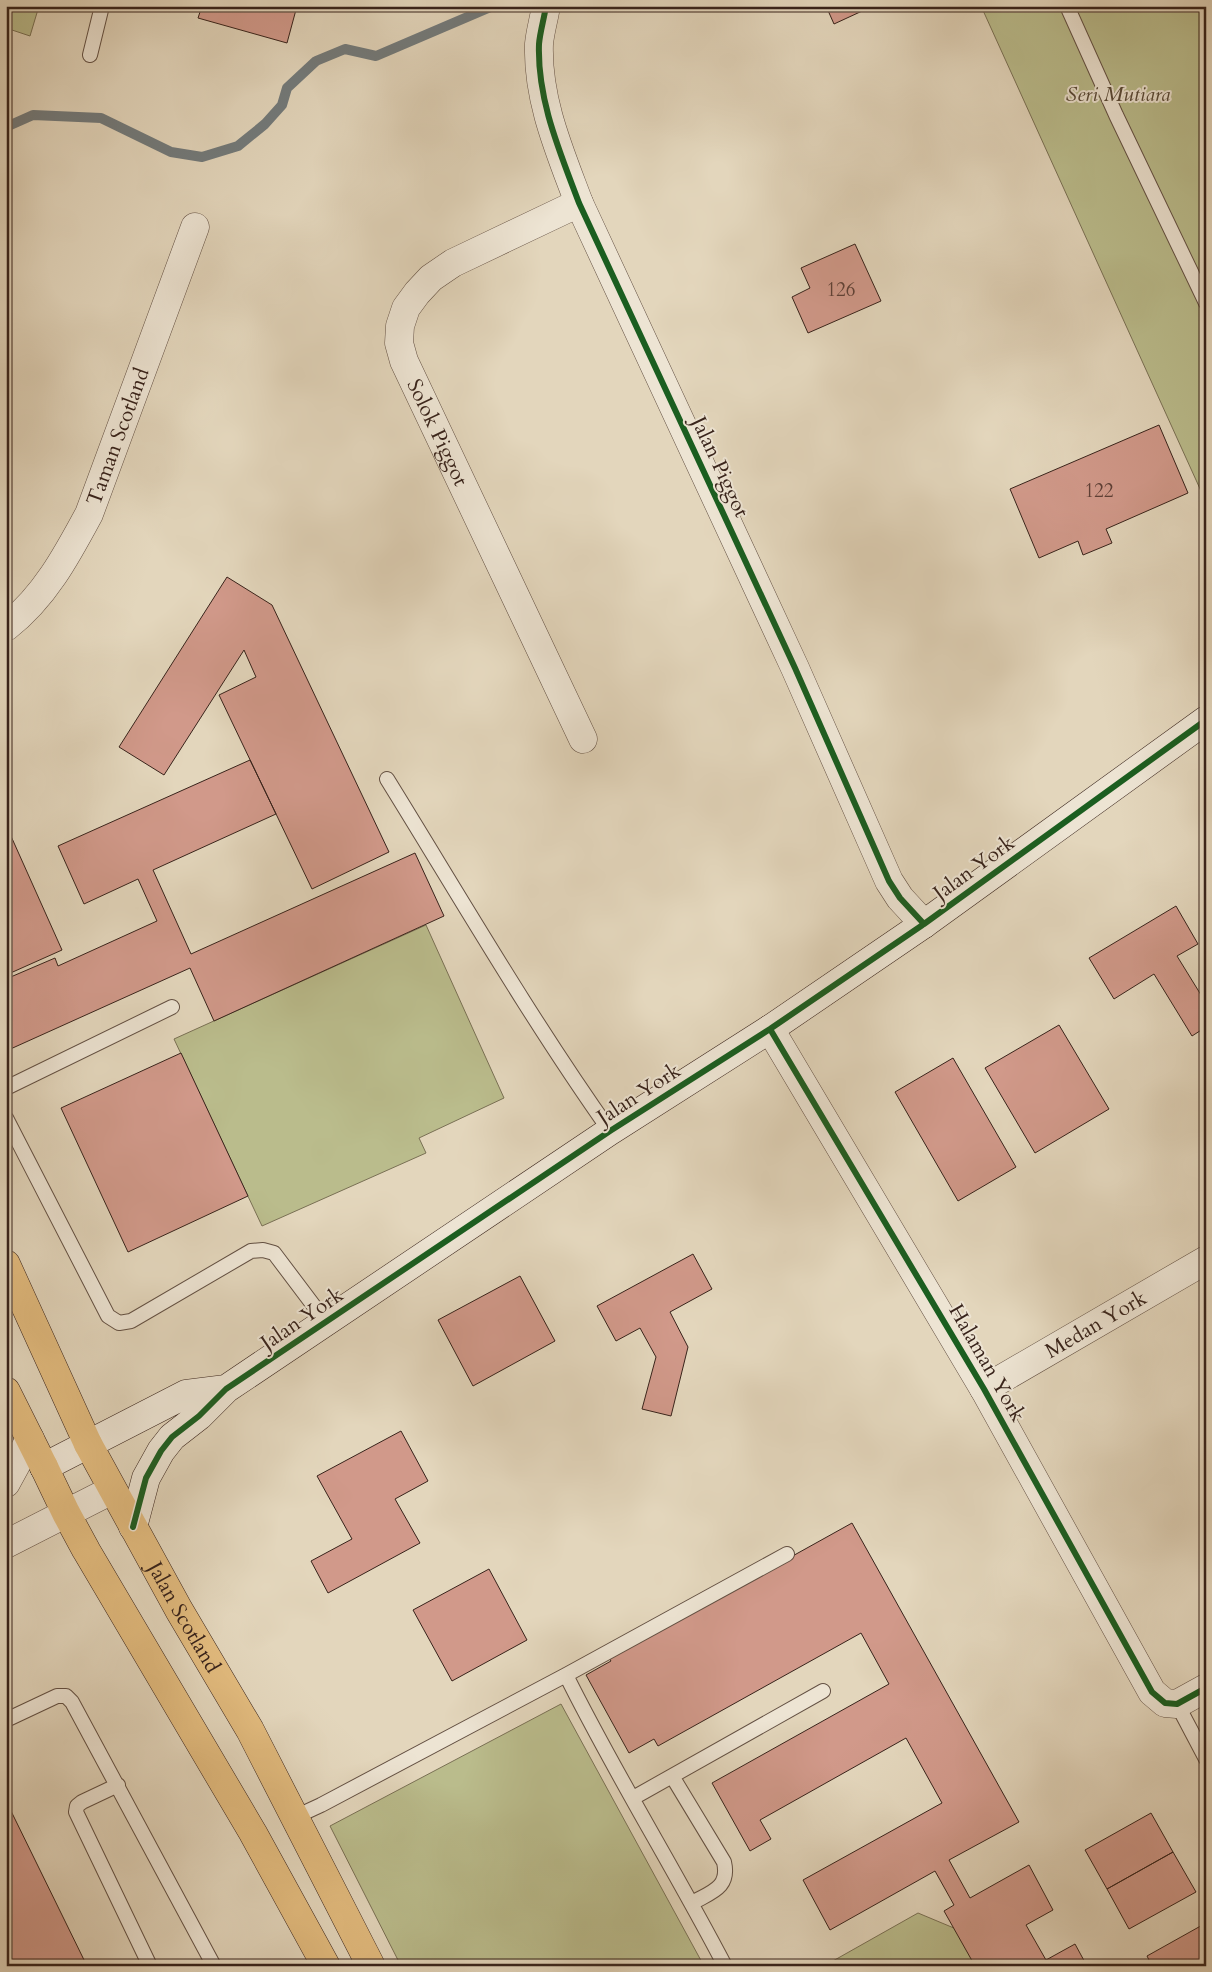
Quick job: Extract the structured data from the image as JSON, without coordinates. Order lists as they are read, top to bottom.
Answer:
{
  "streets": {
    "main road": ["Jalan Scotland"],
    "street": [
      "Solok Piggot",
      "Taman Scotland",
      "Jalan Piggot",
      "Jalan York",
      "Medan York",
      "Halaman York"
    ]
  },
  "crossings": [
    ["Solok Piggot", "Jalan Piggot"],
    ["Jalan Piggot", "Jalan York"],
    ["Jalan York", "Halaman York"],
    ["Jalan York", "Jalan Scotland"],
    ["Medan York", "Halaman York"]
  ],
  "parks": ["Seri Mutiara"],
  "house_numbers": ["126", "122"]
}
